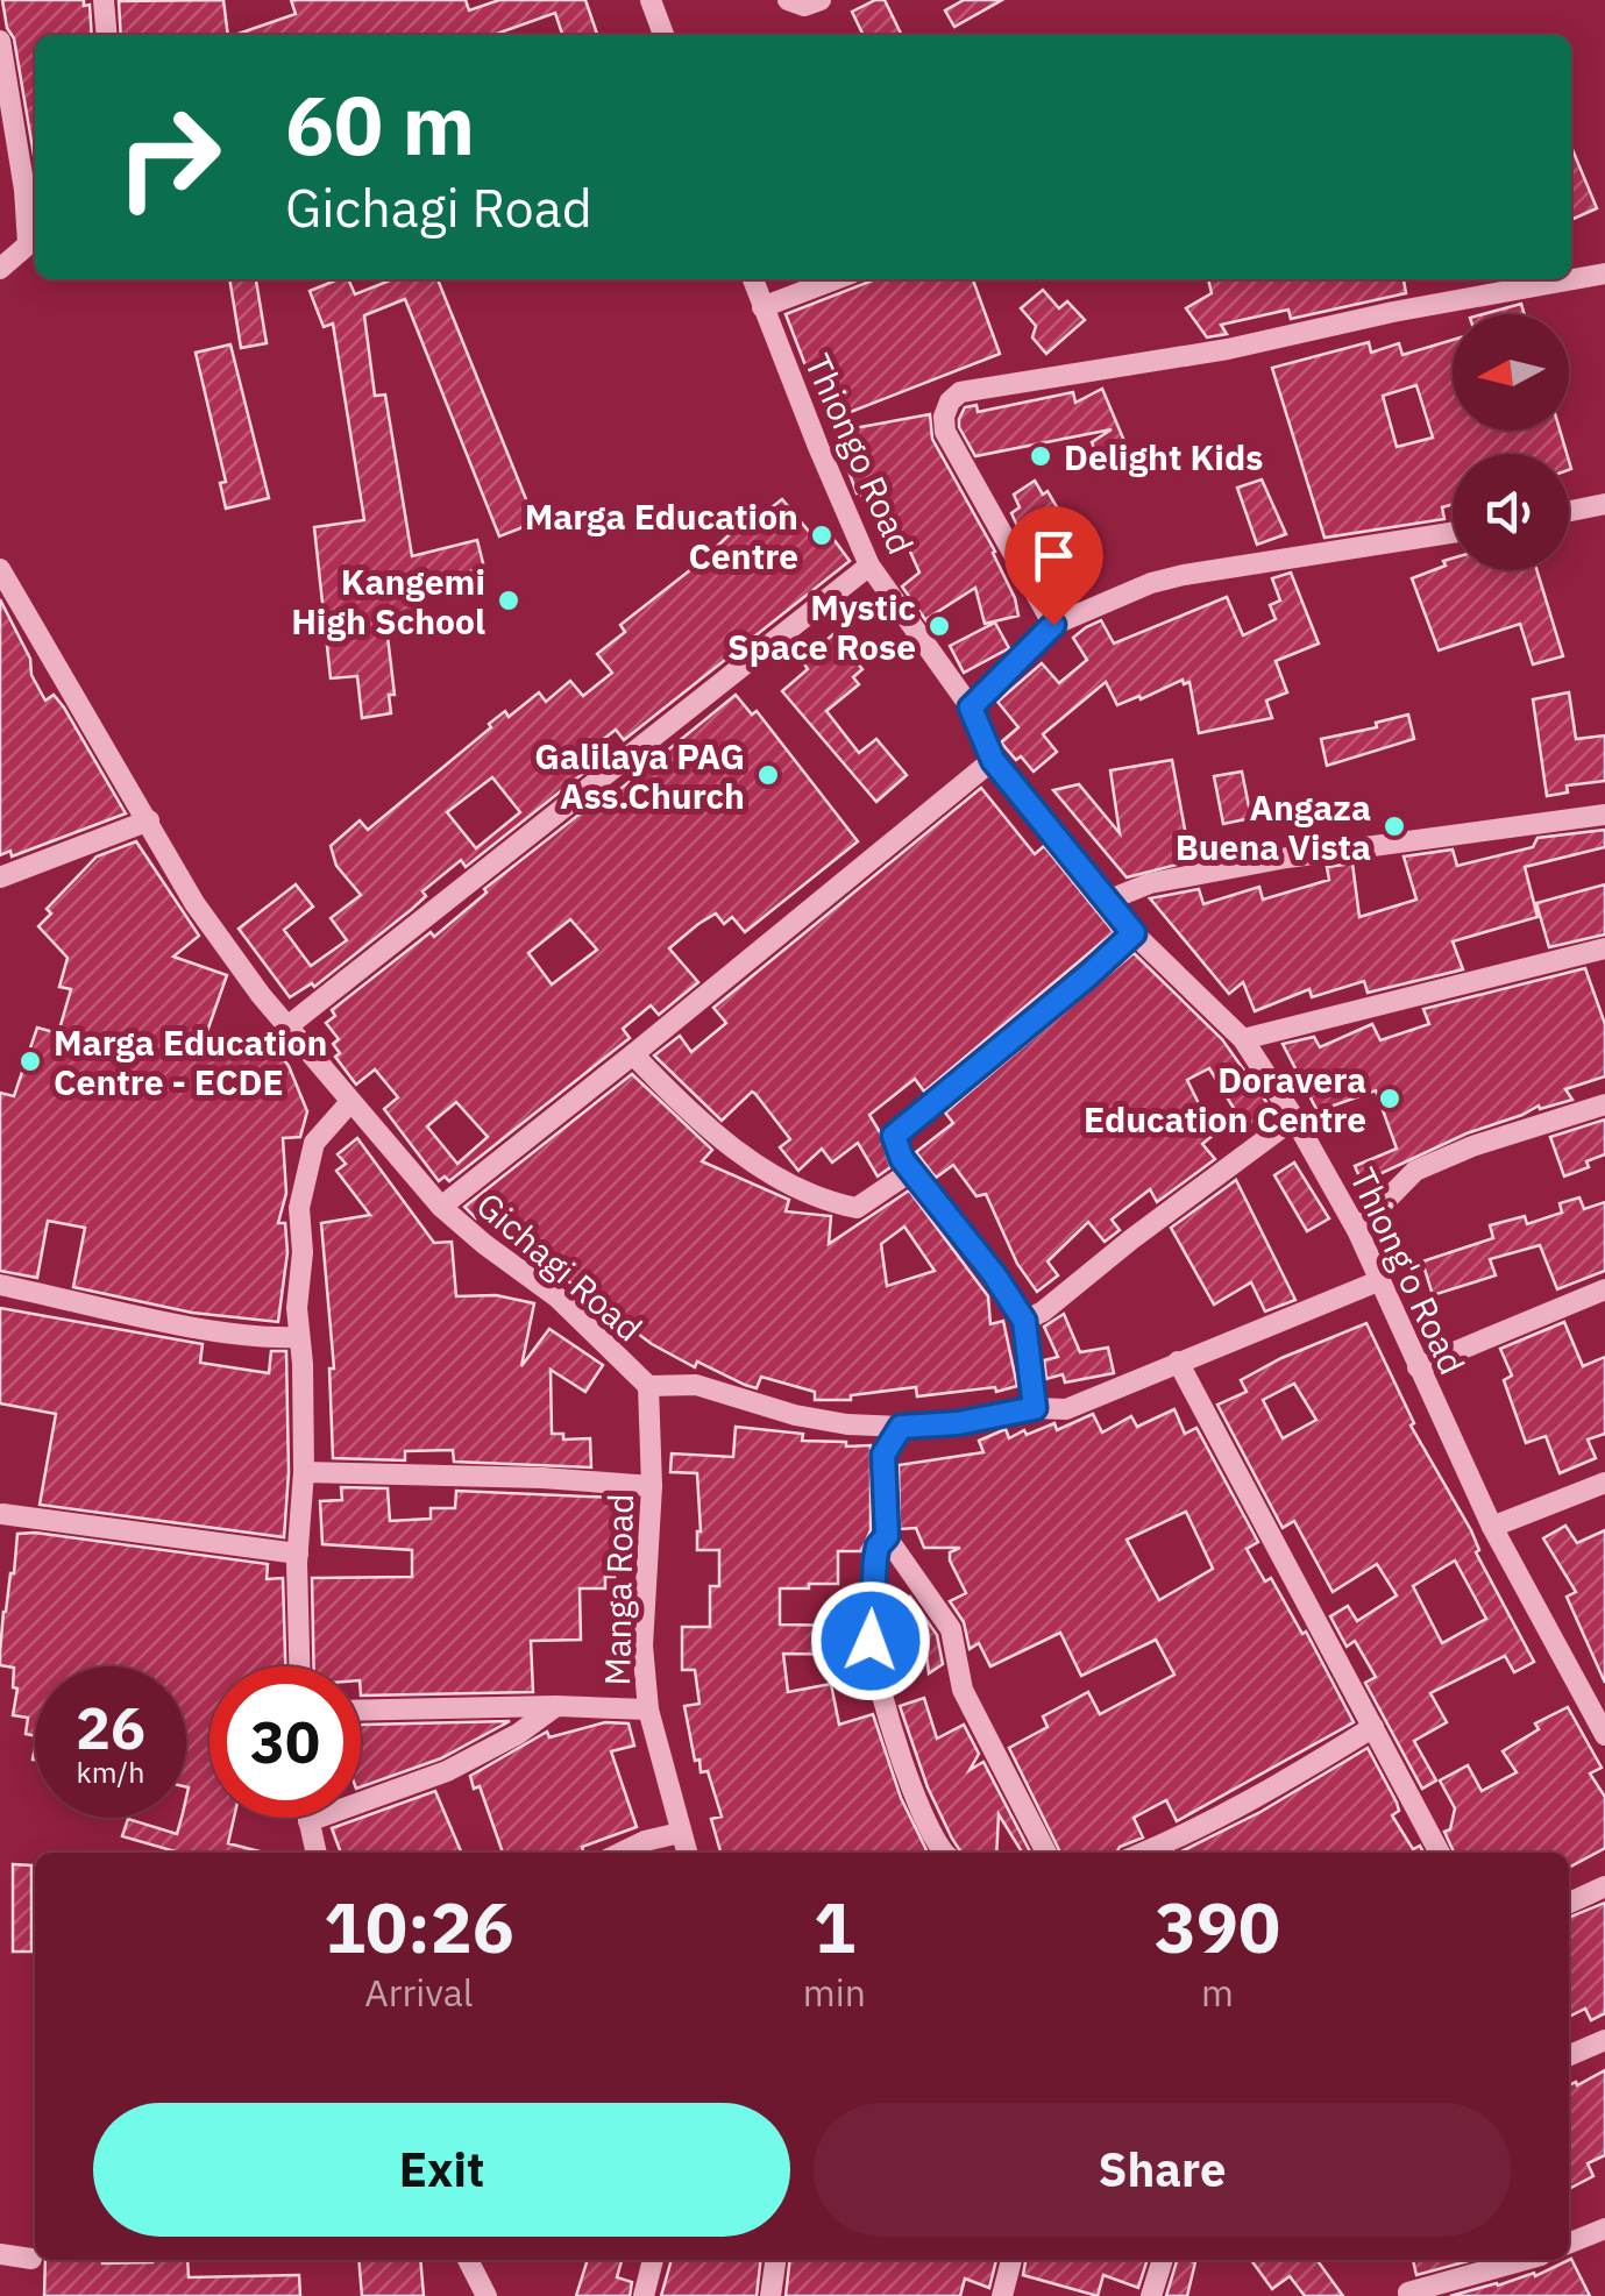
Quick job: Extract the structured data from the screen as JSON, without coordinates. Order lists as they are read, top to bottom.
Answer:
{
  "streets": {
    "street": [
      "Thiongo Road",
      "Gichagi Road",
      "Thiong'o Road",
      "Manga Road"
    ]
  },
  "crossings": [
    ["Thiongo Road", "Thiong'o Road"],
    ["Gichagi Road", "Thiong'o Road"],
    ["Gichagi Road", "Manga Road"]
  ],
  "places": [
    "Delight Kids",
    "Marga Education Centre",
    "Kangemi High School",
    "Mystic Space Rose",
    "Galilaya PAG Ass.Church",
    "Angaza Buena Vista",
    "Marga Education Centre - ECDE",
    "Doravera Education Centre"
  ],
  "north": "left",
  "page": {
    "turn": ["60 m", "Gichagi Road"],
    "speed": "26 km/h",
    "limit": "30",
    "eta": [
      "10:26",
      "Arrival",
      "1",
      "min",
      "390",
      "m"
    ],
    "buttons": ["Exit", "Share"]
  }
}
